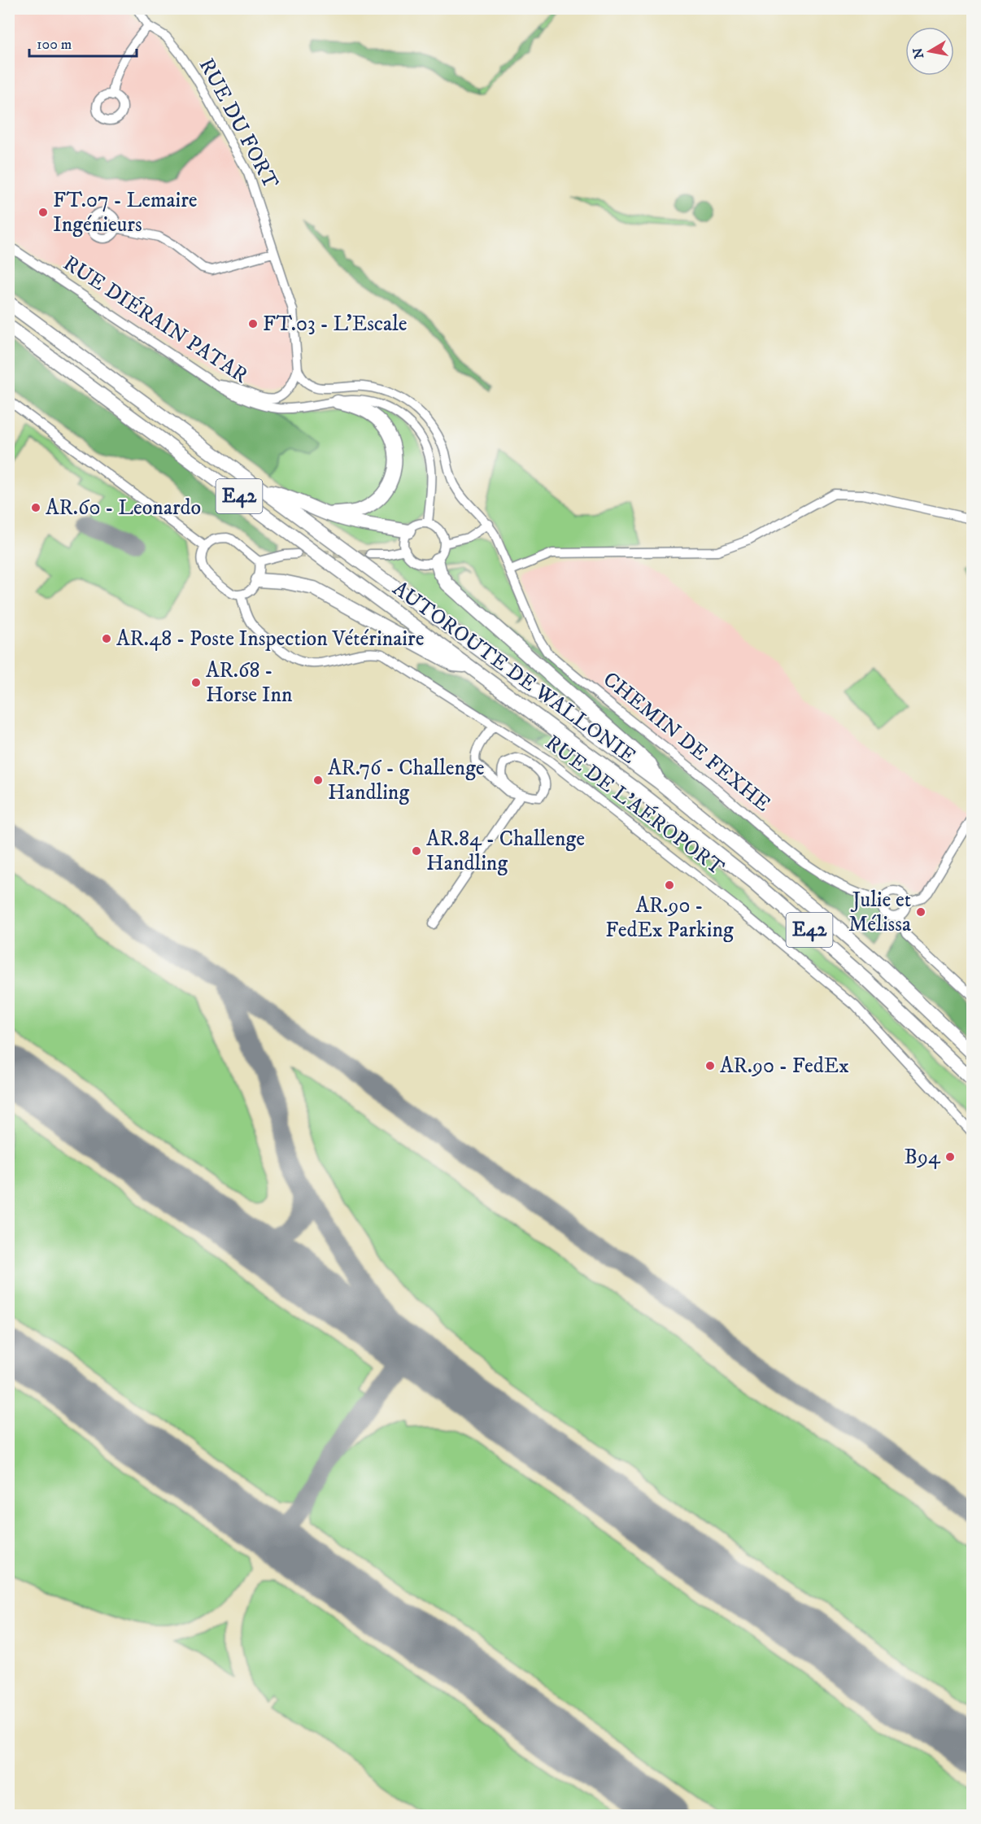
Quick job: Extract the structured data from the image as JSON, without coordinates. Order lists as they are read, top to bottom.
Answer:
{
  "streets": {
    "highway": ["E42", "AUTOROUTE DE WALLONIE"],
    "street": [
      "RUE DU FORT",
      "RUE DIÉRAIN PATAR",
      "CHEMIN DE FEXHE",
      "RUE DE L'AÉROPORT"
    ]
  },
  "places": [
    "FT.07 - Lemaire Ingénieurs",
    "FT.03 - L'Escale",
    "AR.60 - Leonardo",
    "AR.48 - Poste Inspection Vétérinaire",
    "AR.68 - Horse Inn",
    "AR.76 - Challenge Handling",
    "AR.84 - Challenge Handling",
    "AR.90 - FedEx Parking",
    "Julie et Mélissa",
    "AR.90 - FedEx",
    "B94"
  ],
  "scale_bar": "100 m",
  "north": "left"
}
